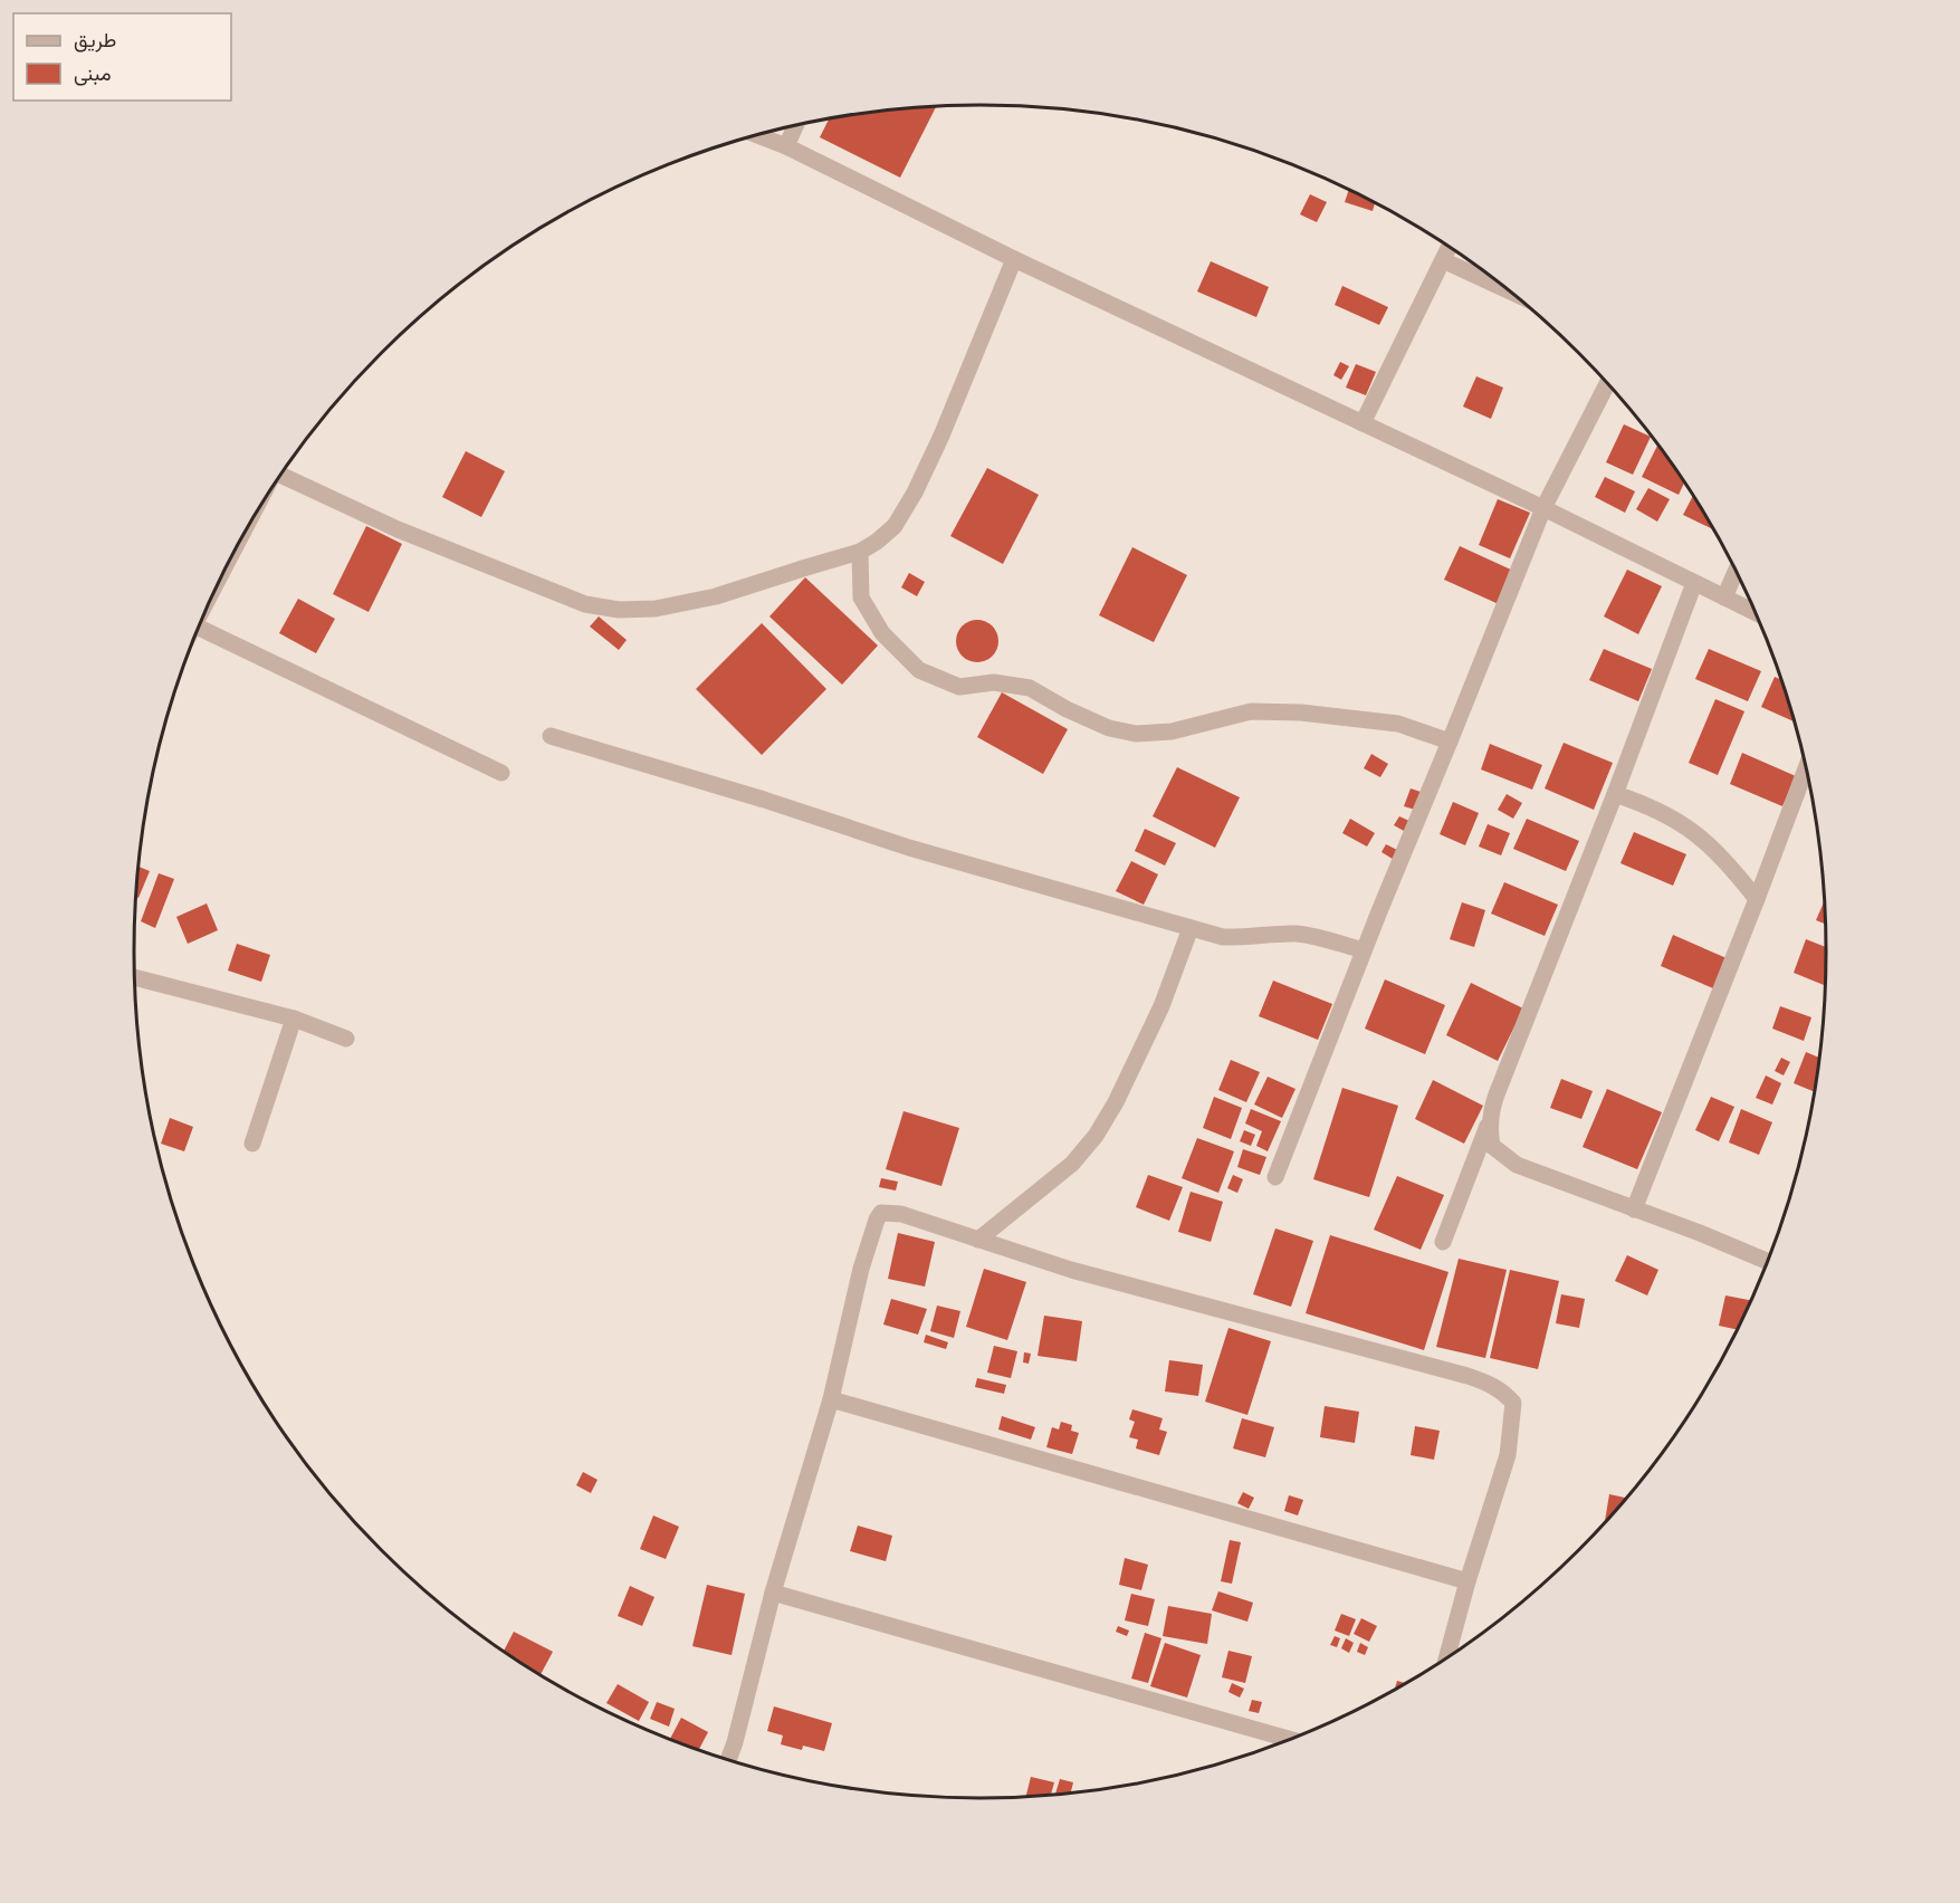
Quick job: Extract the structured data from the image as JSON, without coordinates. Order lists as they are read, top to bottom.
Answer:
{
  "legend": ["طريق", "مبنى"]
}
